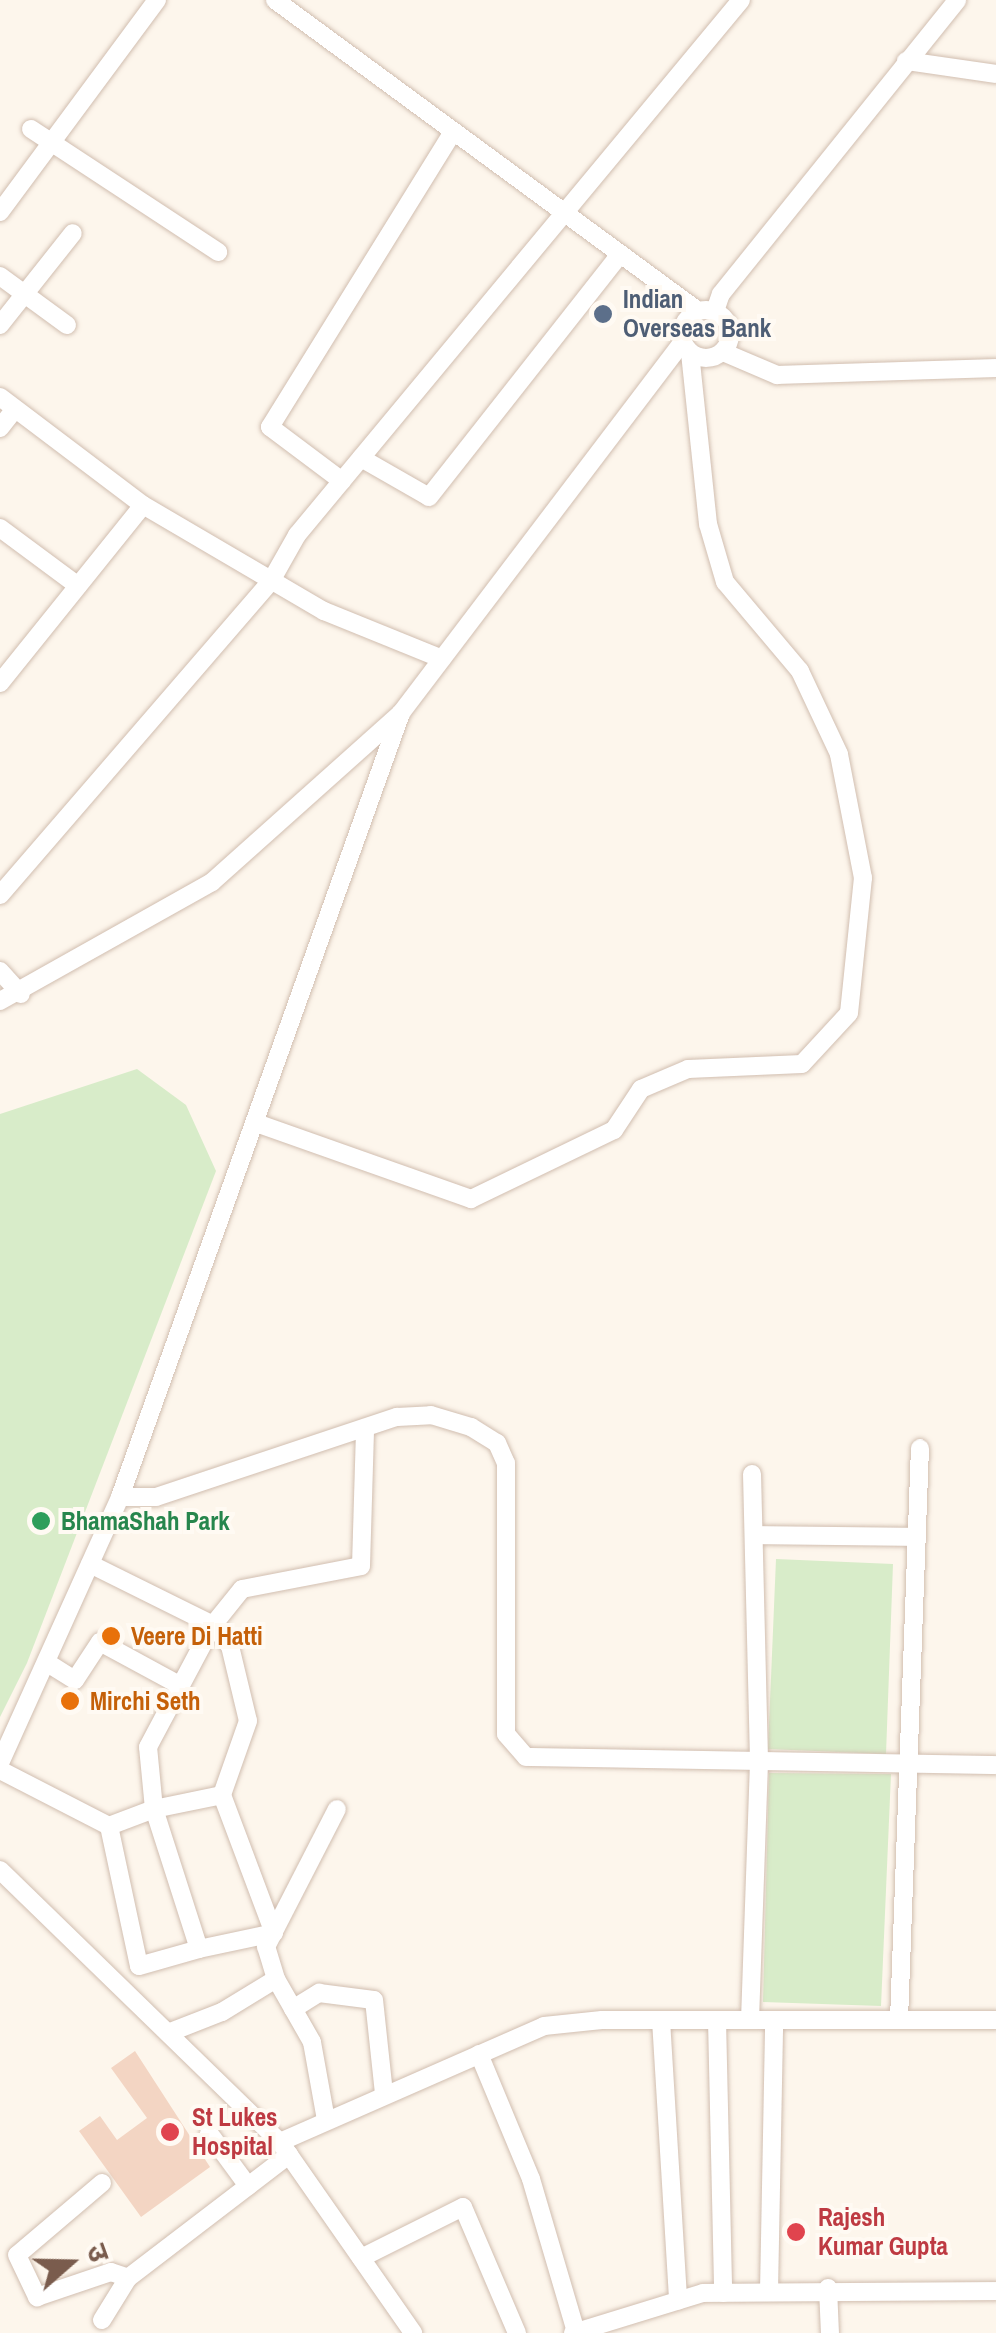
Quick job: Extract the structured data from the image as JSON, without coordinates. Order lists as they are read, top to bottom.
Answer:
{
  "places": [
    "Indian Overseas Bank",
    "BhamaShah Park",
    "Veere Di Hatti",
    "Mirchi Seth",
    "St Lukes Hospital",
    "Rajesh Kumar Gupta"
  ],
  "north": "right"
}
